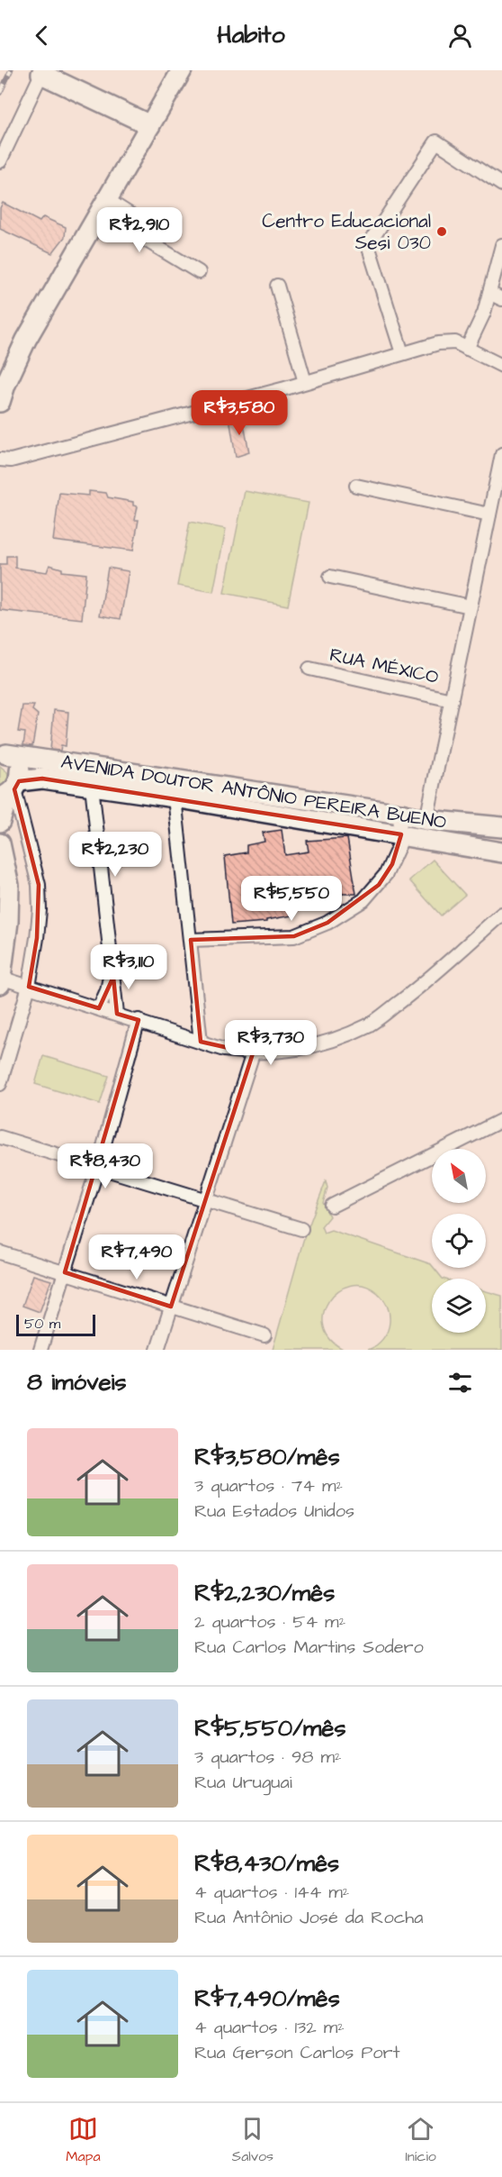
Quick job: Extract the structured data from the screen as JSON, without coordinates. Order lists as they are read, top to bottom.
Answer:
{
  "streets": {
    "main road": ["AVENIDA DOUTOR ANTÔNIO PEREIRA BUENO"],
    "street": ["RUA MÉXICO"]
  },
  "places": ["Centro Educacional Sesi 030"],
  "scale_bar": "50 m",
  "north": "top left",
  "page": {
    "header": "Habito",
    "price": [
      "R$2,910",
      "R$3,580",
      "R$2,230",
      "R$5,550",
      "R$3,110",
      "R$3,730",
      "R$8,430",
      "R$7,490"
    ],
    "scale": "50 m",
    "heading": "8 imóveis",
    "list": [
      {
        "name": "R$3,580/mês",
        "note": "3 quartos · 74 m² · Rua Estados Unidos"
      },
      {
        "name": "R$2,230/mês",
        "note": "2 quartos · 54 m² · Rua Carlos Martins Sodero"
      },
      {
        "name": "R$5,550/mês",
        "note": "3 quartos · 98 m² · Rua Uruguai"
      },
      {
        "name": "R$8,430/mês",
        "note": "4 quartos · 144 m² · Rua Antônio José da Rocha"
      },
      {
        "name": "R$7,490/mês",
        "note": "4 quartos · 132 m² · Rua Gerson Carlos Port"
      }
    ],
    "tabs": ["Mapa", "Salvos", "Início"]
  }
}
